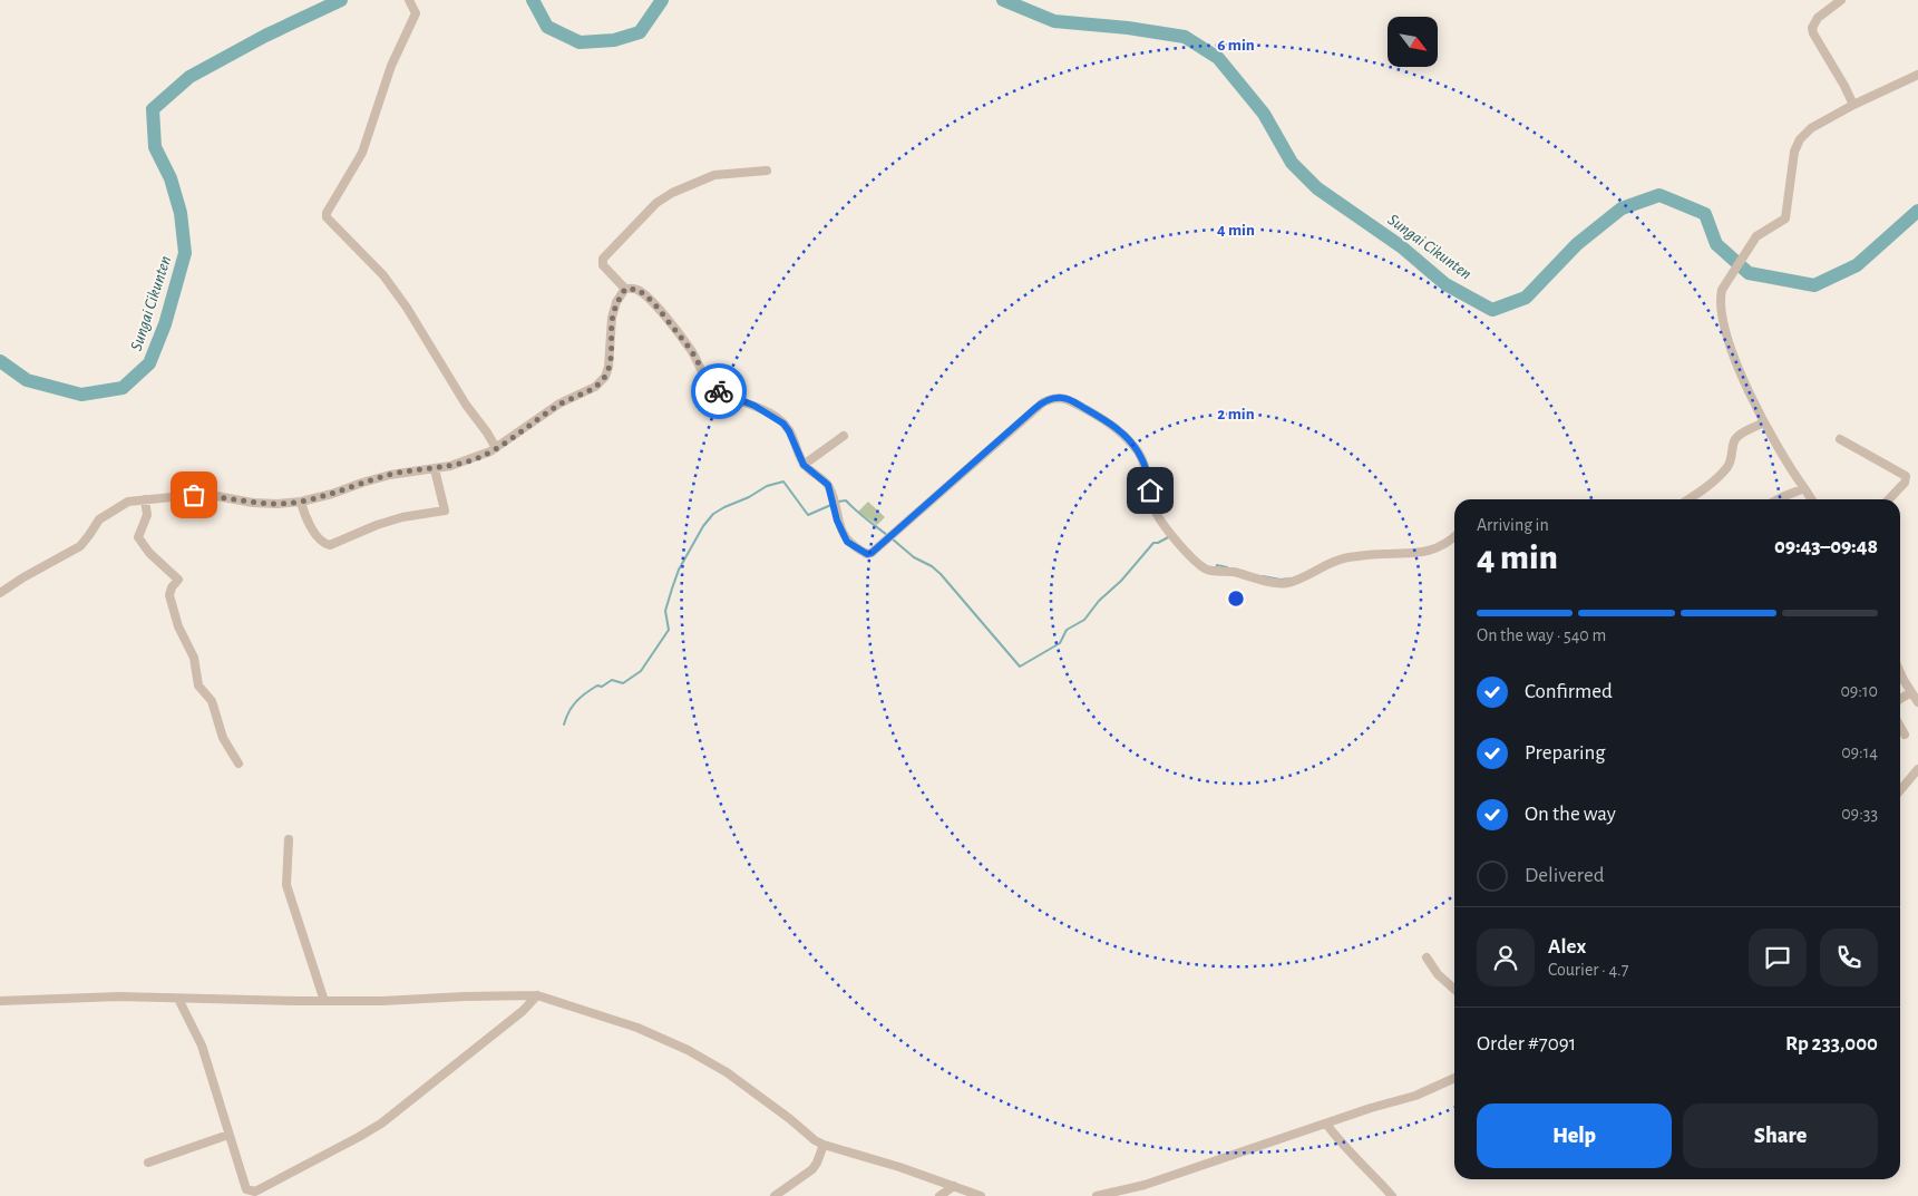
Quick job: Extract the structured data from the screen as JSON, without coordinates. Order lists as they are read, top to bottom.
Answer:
{
  "water": ["Sungai Cikunten"],
  "north": "bottom right",
  "page": {
    "heading": ["4 min", "Arriving in", "09:43–09:48"],
    "panel": [
      "Alex",
      "Courier · 4.7",
      "Order #7091",
      "Rp 233,000"
    ],
    "bar": "On the way · 540 m",
    "list": [
      ["Confirmed", "09:10"],
      ["Preparing", "09:14"],
      ["On the way", "09:33"],
      "Delivered"
    ],
    "buttons": ["Help", "Share"]
  },
  "rings": ["6 min", "4 min", "2 min"]
}
